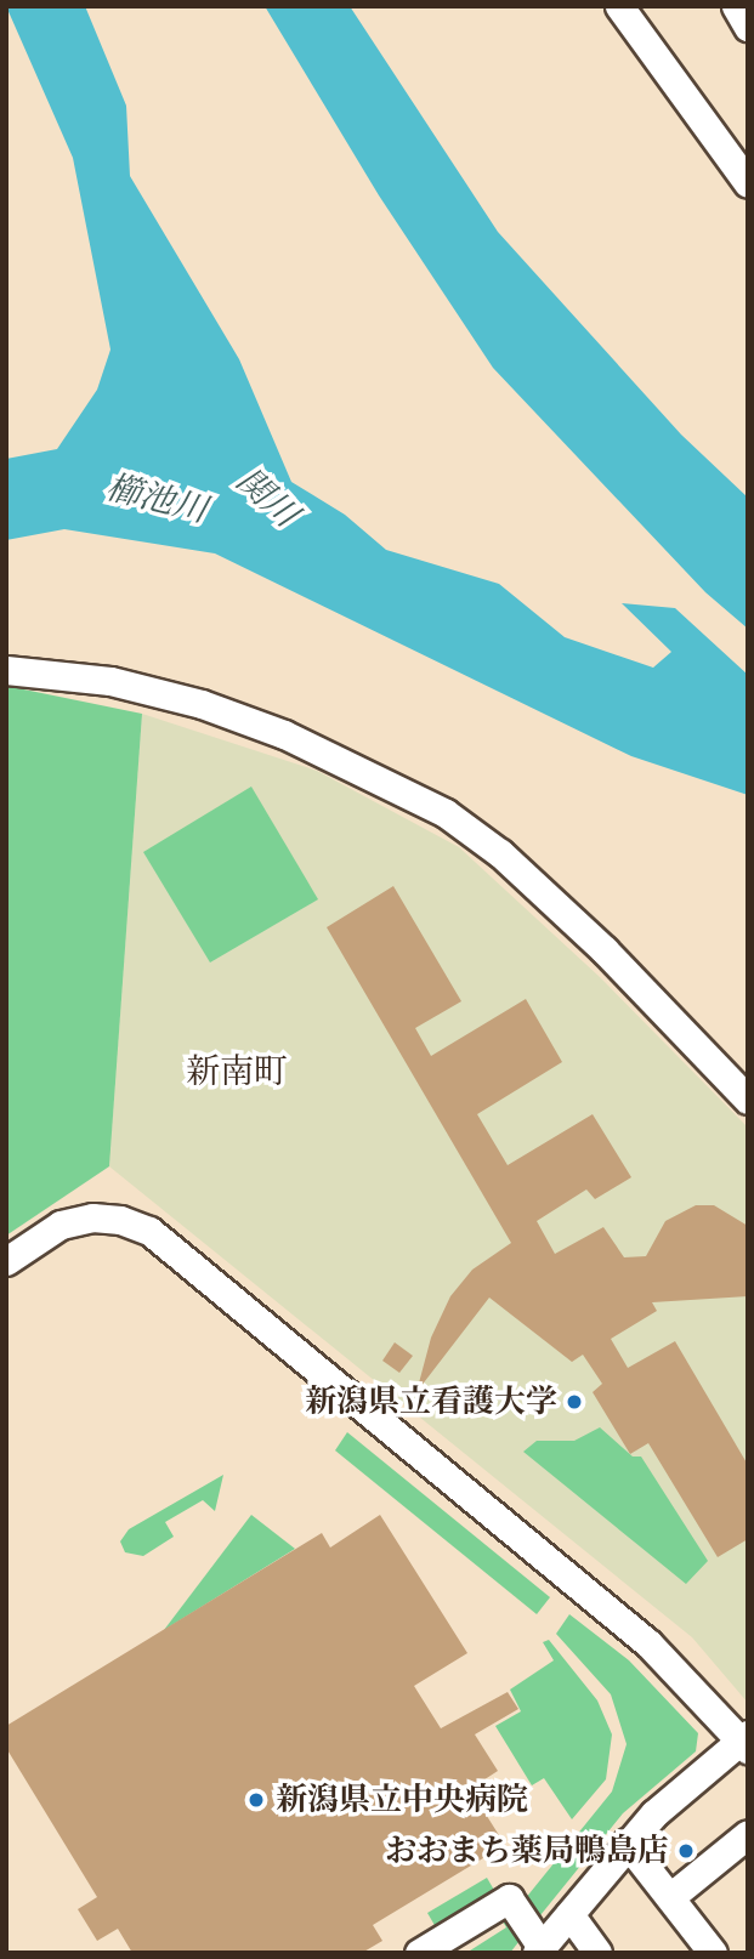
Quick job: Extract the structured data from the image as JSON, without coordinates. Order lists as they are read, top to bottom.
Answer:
{
  "districts": ["新南町"],
  "water": ["関川", "櫛池川"],
  "places": ["新潟県立看護大学", "新潟県立中央病院", "おおまち薬局鴨島店"]
}
